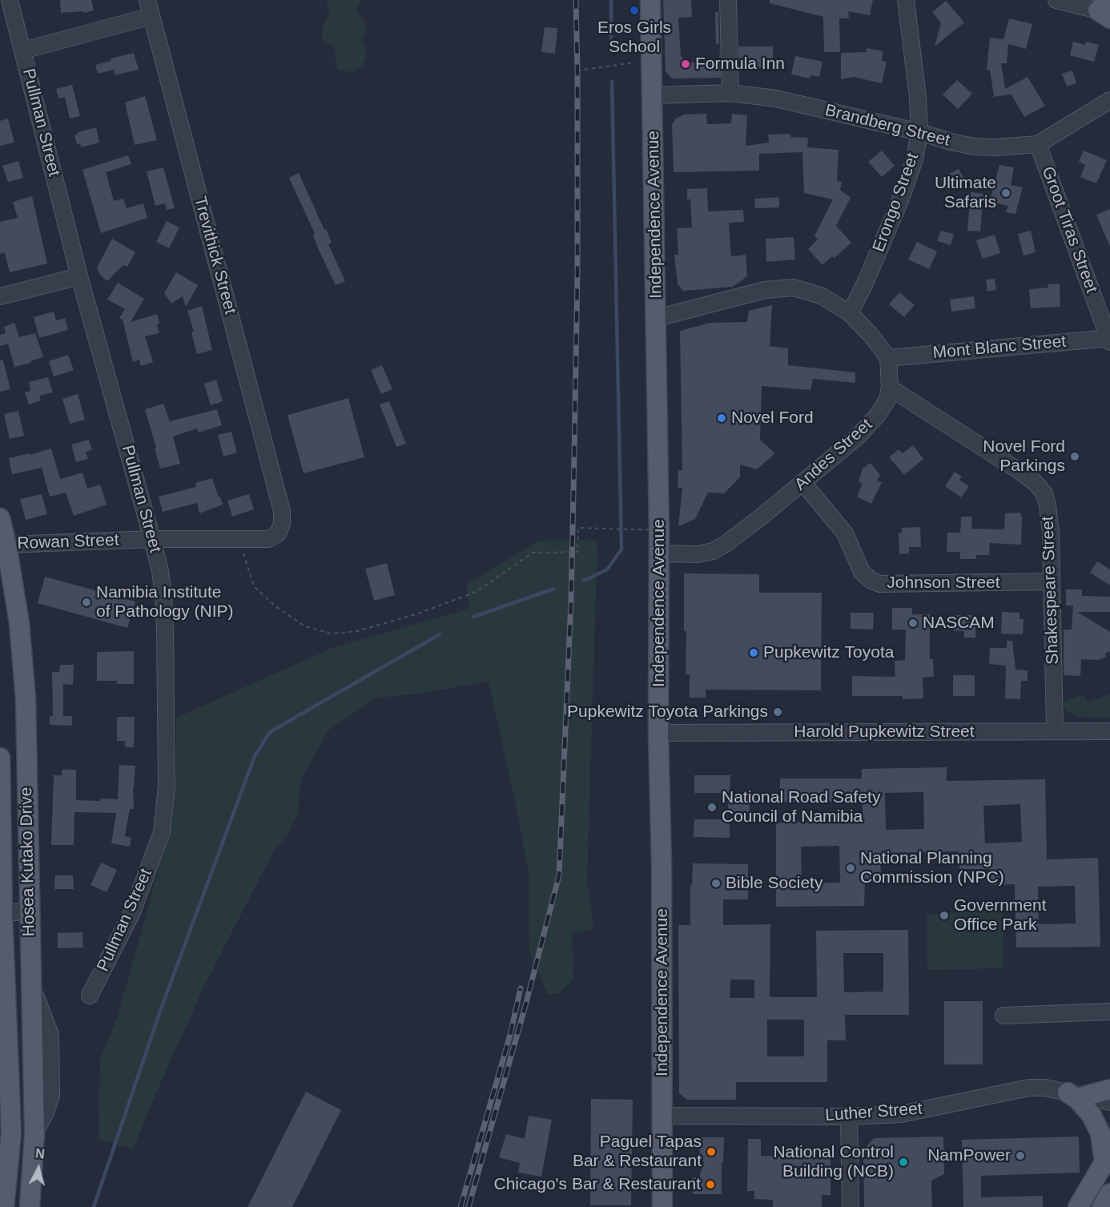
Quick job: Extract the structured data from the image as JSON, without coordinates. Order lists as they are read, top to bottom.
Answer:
{
  "streets": {
    "main road": ["Independence Avenue", "Hosea Kutako Drive"],
    "street": [
      "Pullman Street",
      "Brandberg Street",
      "Erongo Street",
      "Groot Tiras Street",
      "Trevithick Street",
      "Mont Blanc Street",
      "Andes Street",
      "Rowan Street",
      "Johnson Street",
      "Shakespeare Street",
      "Harold Pupkewitz Street",
      "Luther Street"
    ]
  },
  "crossings": [
    ["Pullman Street", "Rowan Street"],
    ["Brandberg Street", "Erongo Street"],
    ["Brandberg Street", "Independence Avenue"],
    ["Brandberg Street", "Groot Tiras Street"],
    ["Independence Avenue", "Andes Street"],
    ["Independence Avenue", "Harold Pupkewitz Street"],
    ["Independence Avenue", "Luther Street"],
    ["Groot Tiras Street", "Mont Blanc Street"],
    ["Trevithick Street", "Rowan Street"],
    ["Mont Blanc Street", "Andes Street"],
    ["Andes Street", "Johnson Street"],
    ["Andes Street", "Shakespeare Street"],
    ["Rowan Street", "Hosea Kutako Drive"],
    ["Johnson Street", "Shakespeare Street"],
    ["Shakespeare Street", "Harold Pupkewitz Street"]
  ],
  "places": [
    "Eros Girls School",
    "Formula Inn",
    "Ultimate Safaris",
    "Novel Ford",
    "Novel Ford Parkings",
    "Namibia Institute of Pathology (NIP)",
    "NASCAM",
    "Pupkewitz Toyota",
    "Pupkewitz Toyota Parkings",
    "National Road Safety Council of Namibia",
    "National Planning Commission (NPC)",
    "Bible Society",
    "Government Office Park",
    "Paguel Tapas Bar & Restaurant",
    "NamPower",
    "National Control Building (NCB)",
    "Chicago's Bar & Restaurant"
  ],
  "north": "top"
}
